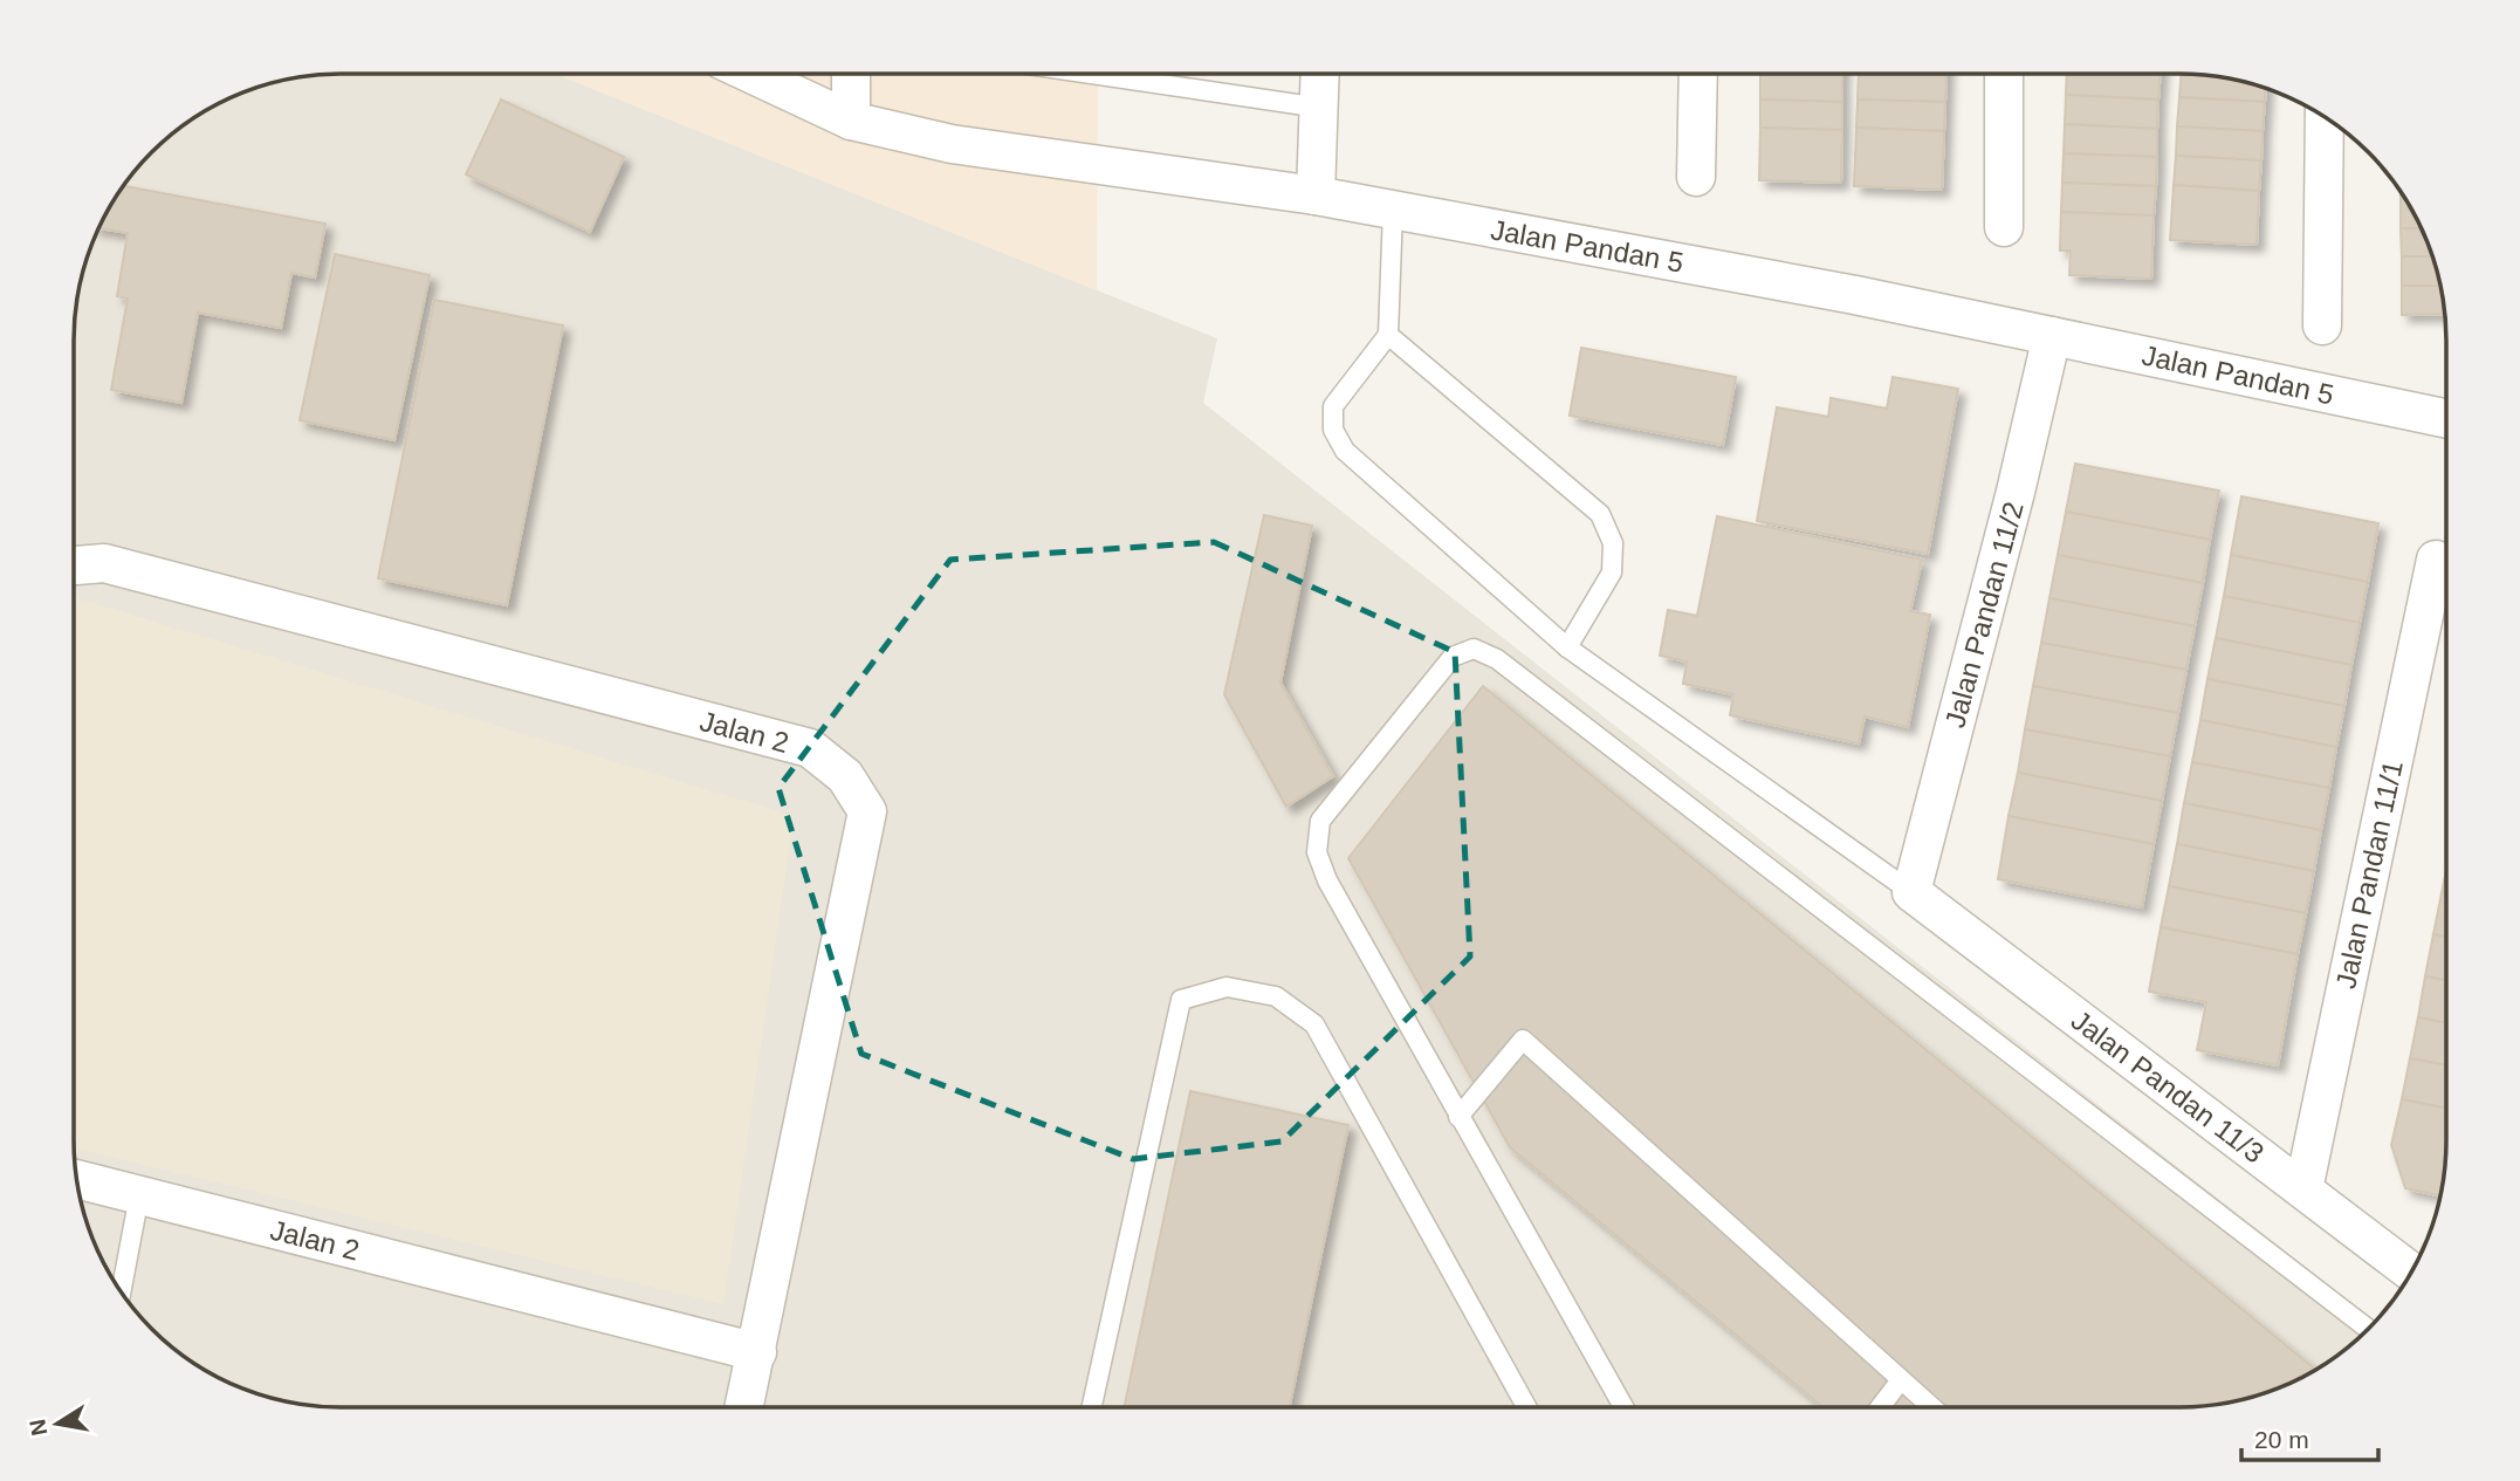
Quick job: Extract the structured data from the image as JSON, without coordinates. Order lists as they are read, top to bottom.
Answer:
{
  "streets": {
    "street": [
      "Jalan Pandan 5",
      "Jalan Pandan 11/2",
      "Jalan 2",
      "Jalan Pandan 11/1",
      "Jalan Pandan 11/3"
    ]
  },
  "crossings": [
    ["Jalan Pandan 5", "Jalan Pandan 11/2"],
    ["Jalan Pandan 11/2", "Jalan Pandan 11/3"],
    ["Jalan Pandan 11/1", "Jalan Pandan 11/3"]
  ],
  "scale_bar": "20 m",
  "north": "left"
}
